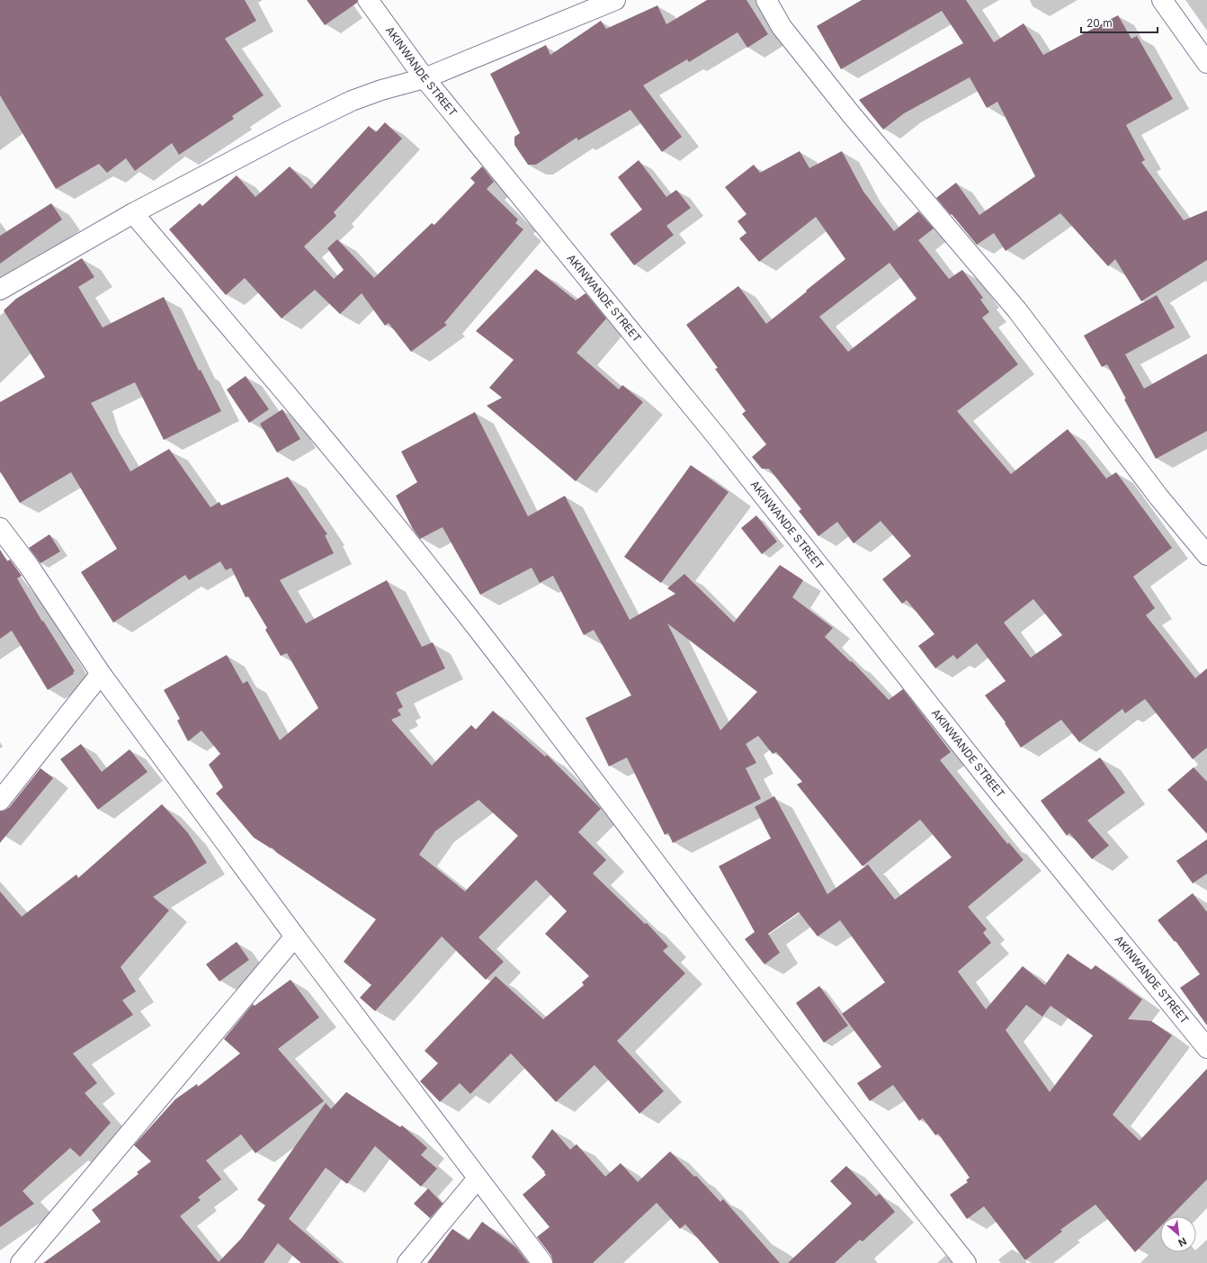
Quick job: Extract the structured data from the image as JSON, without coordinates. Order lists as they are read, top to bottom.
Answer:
{
  "streets": {
    "street": ["AKINWANDE STREET"]
  },
  "scale_bar": "20 m",
  "north": "bottom right"
}
